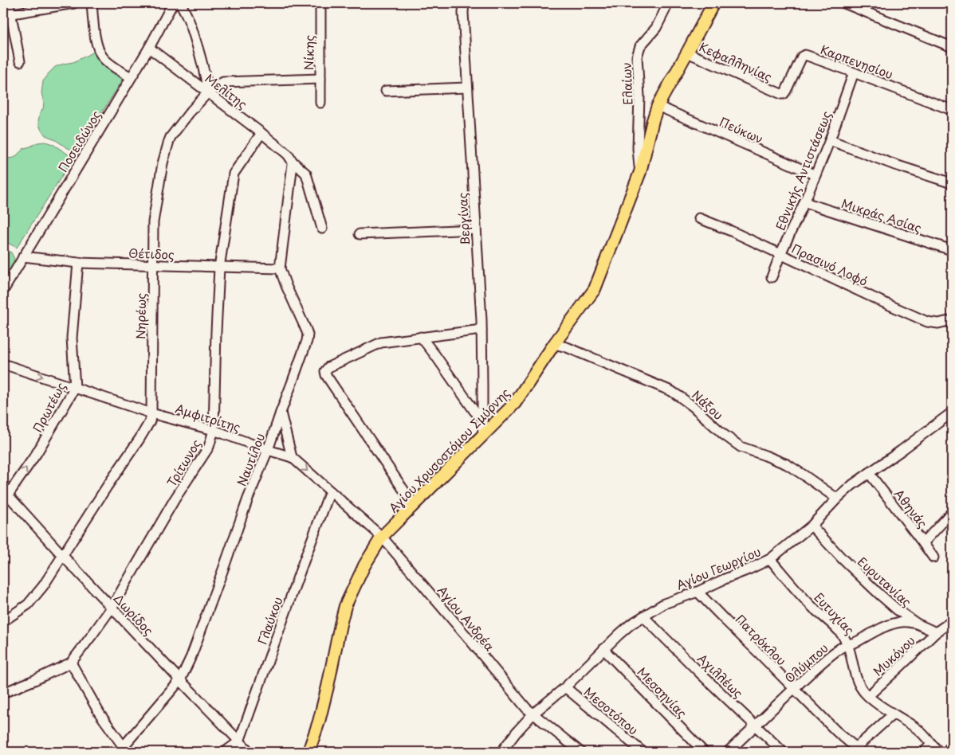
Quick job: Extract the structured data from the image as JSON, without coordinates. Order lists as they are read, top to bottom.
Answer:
{
  "streets": {
    "main road": ["Αγίου Χρυσοστόμου Σμύρνης"],
    "street": [
      "Νίκης",
      "Κεφαλληνίας",
      "Καρπενησίου",
      "Ελαίων",
      "Μελίτης",
      "Πεύκων",
      "Ποσειδώνος",
      "Εθνικής Αντιστάσεως",
      "Μικράς Ασίας",
      "Βεργίνας",
      "Θέτιδος",
      "Πρασινό Λοφό",
      "Νηρέως",
      "Νάξου",
      "Πρωτέως",
      "Αμφιτρίτης",
      "Ναυτίλου",
      "Τρίτωνος",
      "Αθηνάς",
      "Αγίου Γεωργίου",
      "Ευρυτανίας",
      "Ευτυχίας",
      "Δωρίδος",
      "Αγίου Ανδρέα",
      "Γλαύκου",
      "Πατρόκλου",
      "Μυκόνου",
      "Ολύμπου",
      "Αχιλλέως",
      "Μεσσηνίας",
      "Μεσοτόπου"
    ]
  },
  "crossings": [
    ["Νίκης", "Νηρέως"],
    ["Κεφαλληνίας", "Καρπενησίου"],
    ["Κεφαλληνίας", "Αγίου Χρυσοστόμου Σμύρνης"],
    ["Καρπενησίου", "Εθνικής Αντιστάσεως"],
    ["Ελαίων", "Αγίου Χρυσοστόμου Σμύρνης"],
    ["Μελίτης", "Ποσειδώνος"],
    ["Μελίτης", "Νηρέως"],
    ["Μελίτης", "Ναυτίλου"],
    ["Μελίτης", "Τρίτωνος"],
    ["Πεύκων", "Εθνικής Αντιστάσεως"],
    ["Πεύκων", "Αγίου Χρυσοστόμου Σμύρνης"],
    ["Ποσειδώνος", "Θέτιδος"],
    ["Εθνικής Αντιστάσεως", "Μικράς Ασίας"],
    ["Εθνικής Αντιστάσεως", "Πρασινό Λοφό"],
    ["Βεργίνας", "Αγίου Χρυσοστόμου Σμύρνης"],
    ["Θέτιδος", "Νηρέως"],
    ["Θέτιδος", "Πρωτέως"],
    ["Θέτιδος", "Ναυτίλου"],
    ["Θέτιδος", "Τρίτωνος"],
    ["Νηρέως", "Αμφιτρίτης"],
    ["Νηρέως", "Δωρίδος"],
    ["Νάξου", "Αγίου Χρυσοστόμου Σμύρνης"],
    ["Νάξου", "Αγίου Γεωργίου"],
    ["Πρωτέως", "Αμφιτρίτης"],
    ["Πρωτέως", "Δωρίδος"],
    ["Αμφιτρίτης", "Αγίου Χρυσοστόμου Σμύρνης"],
    ["Αμφιτρίτης", "Ναυτίλου"],
    ["Αμφιτρίτης", "Τρίτωνος"],
    ["Αμφιτρίτης", "Αγίου Ανδρέα"],
    ["Αμφιτρίτης", "Γλαύκου"],
    ["Αγίου Χρυσοστόμου Σμύρνης", "Αγίου Ανδρέα"],
    ["Ναυτίλου", "Δωρίδος"],
    ["Τρίτωνος", "Δωρίδος"],
    ["Αθηνάς", "Αγίου Γεωργίου"],
    ["Αγίου Γεωργίου", "Ευρυτανίας"],
    ["Αγίου Γεωργίου", "Ευτυχίας"],
    ["Αγίου Γεωργίου", "Αγίου Ανδρέα"],
    ["Αγίου Γεωργίου", "Πατρόκλου"],
    ["Αγίου Γεωργίου", "Αχιλλέως"],
    ["Αγίου Γεωργίου", "Μεσσηνίας"],
    ["Αγίου Γεωργίου", "Μεσοτόπου"],
    ["Ευρυτανίας", "Μυκόνου"],
    ["Ευρυτανίας", "Ολύμπου"],
    ["Ευτυχίας", "Μυκόνου"],
    ["Ευτυχίας", "Ολύμπου"],
    ["Δωρίδος", "Γλαύκου"],
    ["Πατρόκλου", "Ολύμπου"],
    ["Ολύμπου", "Αχιλλέως"]
  ],
  "one_way": ["Πρωτέως"]
}
